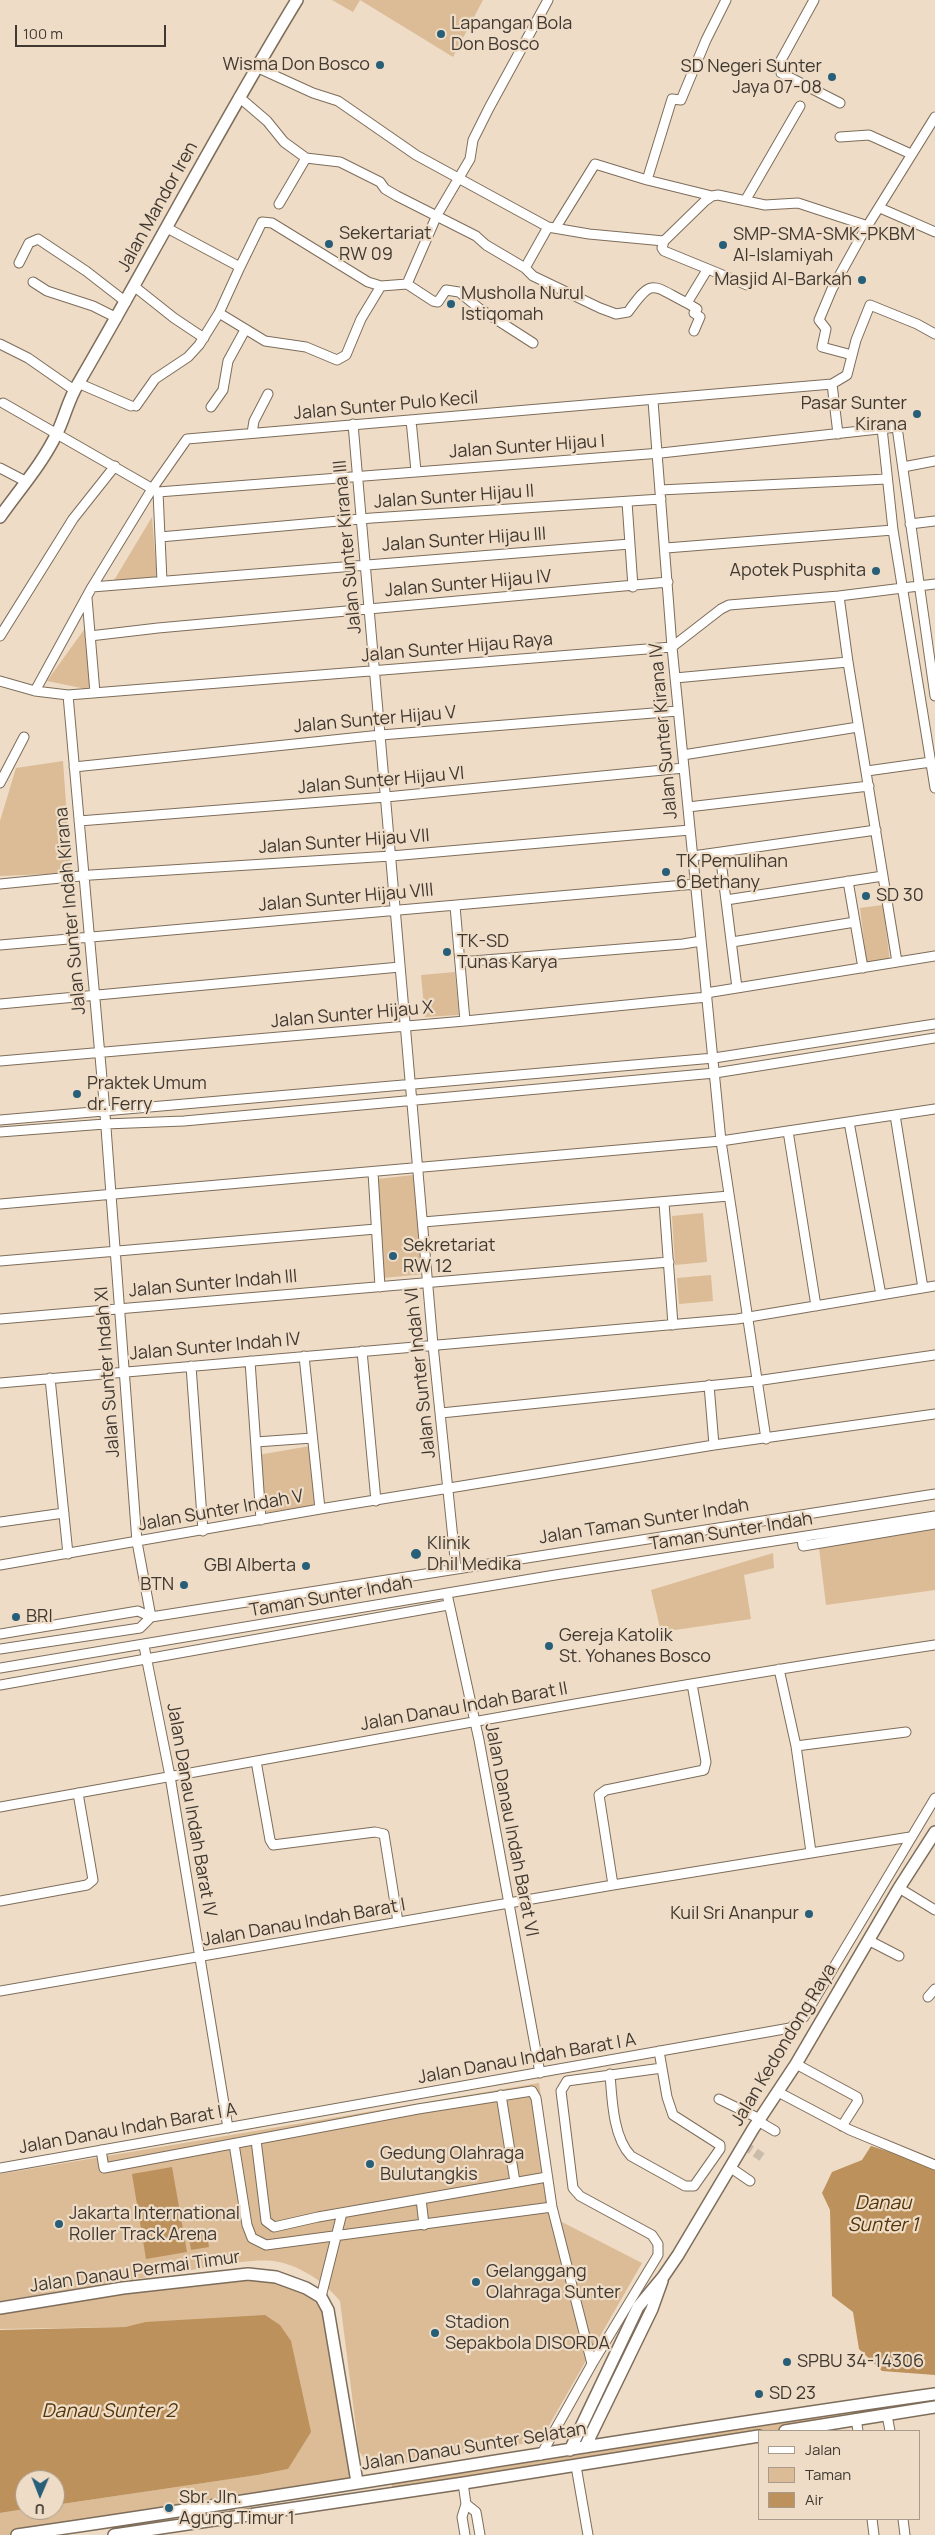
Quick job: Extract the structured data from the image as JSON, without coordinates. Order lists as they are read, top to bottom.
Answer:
{
  "streets": {
    "street": [
      "Jalan Mandor Iren",
      "Jalan Sunter Pulo Kecil",
      "Jalan Sunter Hijau I",
      "Jalan Sunter Hijau II",
      "Jalan Sunter Hijau III",
      "Jalan Sunter Kirana III",
      "Jalan Sunter Hijau IV",
      "Jalan Sunter Hijau Raya",
      "Jalan Sunter Hijau V",
      "Jalan Sunter Kirana IV",
      "Jalan Sunter Hijau VI",
      "Jalan Sunter Hijau VII",
      "Jalan Sunter Hijau VIII",
      "Jalan Sunter Indah Kirana",
      "Jalan Sunter Hijau X",
      "Jalan Sunter Indah III",
      "Jalan Sunter Indah IV",
      "Jalan Sunter Indah XI",
      "Jalan Sunter Indah VI",
      "Jalan Sunter Indah V",
      "Jalan Taman Sunter Indah",
      "Taman Sunter Indah",
      "Jalan Danau Indah Barat II",
      "Jalan Danau Indah Barat IV",
      "Jalan Danau Indah Barat VI",
      "Jalan Danau Indah Barat I",
      "Jalan Kedondong Raya",
      "Jalan Danau Indah Barat I A",
      "Jalan Danau Permai Timur",
      "Jalan Danau Sunter Selatan"
    ]
  },
  "crossings": [
    ["Jalan Sunter Pulo Kecil", "Jalan Sunter Hijau I"],
    ["Jalan Sunter Pulo Kecil", "Jalan Sunter Hijau III"],
    ["Jalan Sunter Pulo Kecil", "Jalan Sunter Kirana III"],
    ["Jalan Sunter Pulo Kecil", "Jalan Sunter Hijau Raya"],
    ["Jalan Sunter Pulo Kecil", "Jalan Sunter Kirana IV"],
    ["Jalan Sunter Hijau I", "Jalan Sunter Kirana III"],
    ["Jalan Sunter Hijau I", "Jalan Sunter Kirana IV"],
    ["Jalan Sunter Hijau II", "Jalan Sunter Kirana III"],
    ["Jalan Sunter Hijau II", "Jalan Sunter Kirana IV"],
    ["Jalan Sunter Hijau III", "Jalan Sunter Kirana III"],
    ["Jalan Sunter Kirana III", "Jalan Sunter Hijau IV"],
    ["Jalan Sunter Kirana III", "Jalan Sunter Hijau Raya"],
    ["Jalan Sunter Kirana III", "Jalan Sunter Hijau V"],
    ["Jalan Sunter Kirana III", "Jalan Sunter Hijau VI"],
    ["Jalan Sunter Kirana III", "Jalan Sunter Hijau VII"],
    ["Jalan Sunter Kirana III", "Jalan Sunter Hijau VIII"],
    ["Jalan Sunter Kirana III", "Jalan Sunter Hijau X"],
    ["Jalan Sunter Kirana III", "Jalan Sunter Indah VI"],
    ["Jalan Sunter Hijau IV", "Jalan Sunter Kirana IV"],
    ["Jalan Sunter Hijau Raya", "Jalan Sunter Kirana IV"],
    ["Jalan Sunter Hijau Raya", "Jalan Sunter Indah Kirana"],
    ["Jalan Sunter Hijau V", "Jalan Sunter Kirana IV"],
    ["Jalan Sunter Hijau V", "Jalan Sunter Indah Kirana"],
    ["Jalan Sunter Kirana IV", "Jalan Sunter Hijau VI"],
    ["Jalan Sunter Kirana IV", "Jalan Sunter Hijau VII"],
    ["Jalan Sunter Kirana IV", "Jalan Sunter Hijau VIII"],
    ["Jalan Sunter Kirana IV", "Jalan Sunter Hijau X"],
    ["Jalan Sunter Kirana IV", "Jalan Sunter Indah IV"],
    ["Jalan Sunter Kirana IV", "Jalan Sunter Indah V"],
    ["Jalan Sunter Hijau VI", "Jalan Sunter Indah Kirana"],
    ["Jalan Sunter Hijau VII", "Jalan Sunter Indah Kirana"],
    ["Jalan Sunter Hijau VIII", "Jalan Sunter Indah Kirana"],
    ["Jalan Sunter Indah Kirana", "Jalan Sunter Hijau X"],
    ["Jalan Sunter Indah Kirana", "Jalan Sunter Indah XI"],
    ["Jalan Sunter Indah III", "Jalan Sunter Indah XI"],
    ["Jalan Sunter Indah III", "Jalan Sunter Indah VI"],
    ["Jalan Sunter Indah IV", "Jalan Sunter Indah XI"],
    ["Jalan Sunter Indah IV", "Jalan Sunter Indah VI"],
    ["Jalan Sunter Indah XI", "Jalan Sunter Indah V"],
    ["Jalan Sunter Indah XI", "Jalan Taman Sunter Indah"],
    ["Jalan Sunter Indah VI", "Jalan Sunter Indah V"],
    ["Jalan Sunter Indah VI", "Jalan Taman Sunter Indah"],
    ["Taman Sunter Indah", "Jalan Danau Indah Barat IV"],
    ["Taman Sunter Indah", "Jalan Danau Indah Barat VI"],
    ["Jalan Danau Indah Barat II", "Jalan Danau Indah Barat IV"],
    ["Jalan Danau Indah Barat II", "Jalan Danau Indah Barat VI"],
    ["Jalan Danau Indah Barat IV", "Jalan Danau Indah Barat I"],
    ["Jalan Danau Indah Barat IV", "Jalan Danau Indah Barat I A"],
    ["Jalan Danau Indah Barat VI", "Jalan Danau Indah Barat I"],
    ["Jalan Danau Indah Barat VI", "Jalan Danau Indah Barat I A"],
    ["Jalan Danau Indah Barat I", "Jalan Danau Indah Barat I A"],
    ["Jalan Kedondong Raya", "Jalan Danau Sunter Selatan"]
  ],
  "water": ["Danau Sunter 1", "Danau Sunter 2"],
  "places": [
    "Lapangan Bola Don Bosco",
    "Wisma Don Bosco",
    "SD Negeri Sunter Jaya 07-08",
    "Sekertariat RW 09",
    "SMP-SMA-SMK-PKBM Al-Islamiyah",
    "Masjid Al-Barkah",
    "Musholla Nurul Istiqomah",
    "Pasar Sunter Kirana",
    "Apotek Pusphita",
    "TK Pemulihan 6 Bethany",
    "SD 30",
    "TK-SD Tunas Karya",
    "Praktek Umum dr. Ferry",
    "Sekretariat RW 12",
    "Klinik Dhil Medika",
    "GBI Alberta",
    "BTN",
    "BRI",
    "Gereja Katolik St. Yohanes Bosco",
    "Kuil Sri Ananpur",
    "Gedung Olahraga Bulutangkis",
    "Jakarta International Roller Track Arena",
    "Gelanggang Olahraga Sunter",
    "Stadion Sepakbola DISORDA",
    "SPBU 34-14306",
    "SD 23",
    "Sbr. Jln. Agung Timur 1"
  ],
  "legend": ["Jalan", "Taman", "Air"],
  "scale_bar": "100 m",
  "north": "bottom"
}
